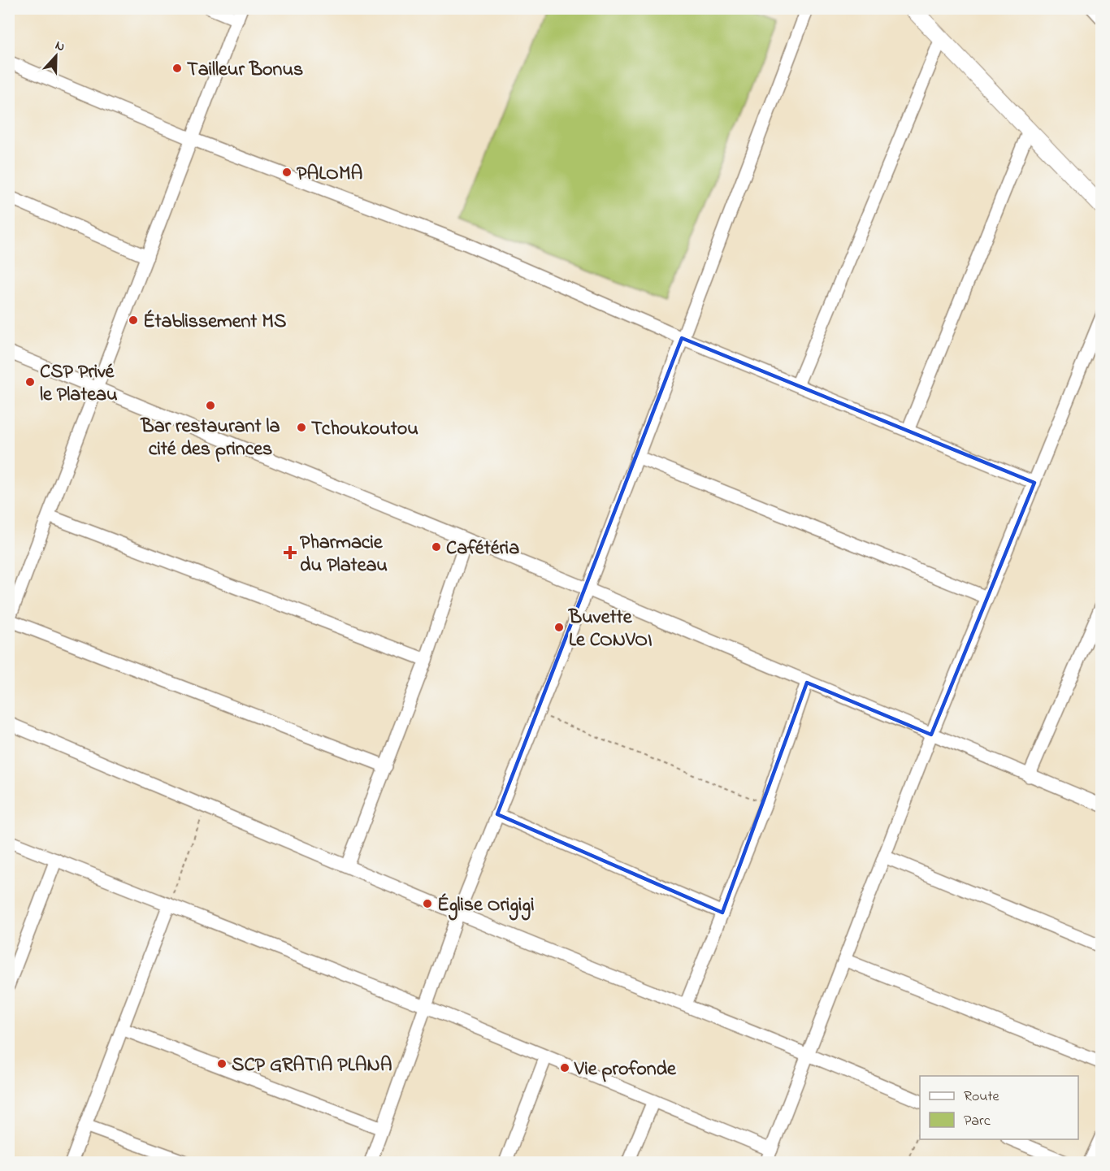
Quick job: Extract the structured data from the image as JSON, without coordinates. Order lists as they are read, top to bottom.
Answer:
{
  "places": {
    "other": [
      "Tailleur Bonus",
      "PALOMA",
      "Établissement MS",
      "CSP Privé le Plateau",
      "Bar restaurant la cité des princes",
      "Tchoukoutou",
      "Cafétéria",
      "Buvette Le CONVOI",
      "Église Origigi",
      "SCP GRATIA PLANA",
      "Vie profonde"
    ],
    "health": ["Pharmacie du Plateau"]
  },
  "legend": ["Route", "Parc"],
  "north": "top"
}
